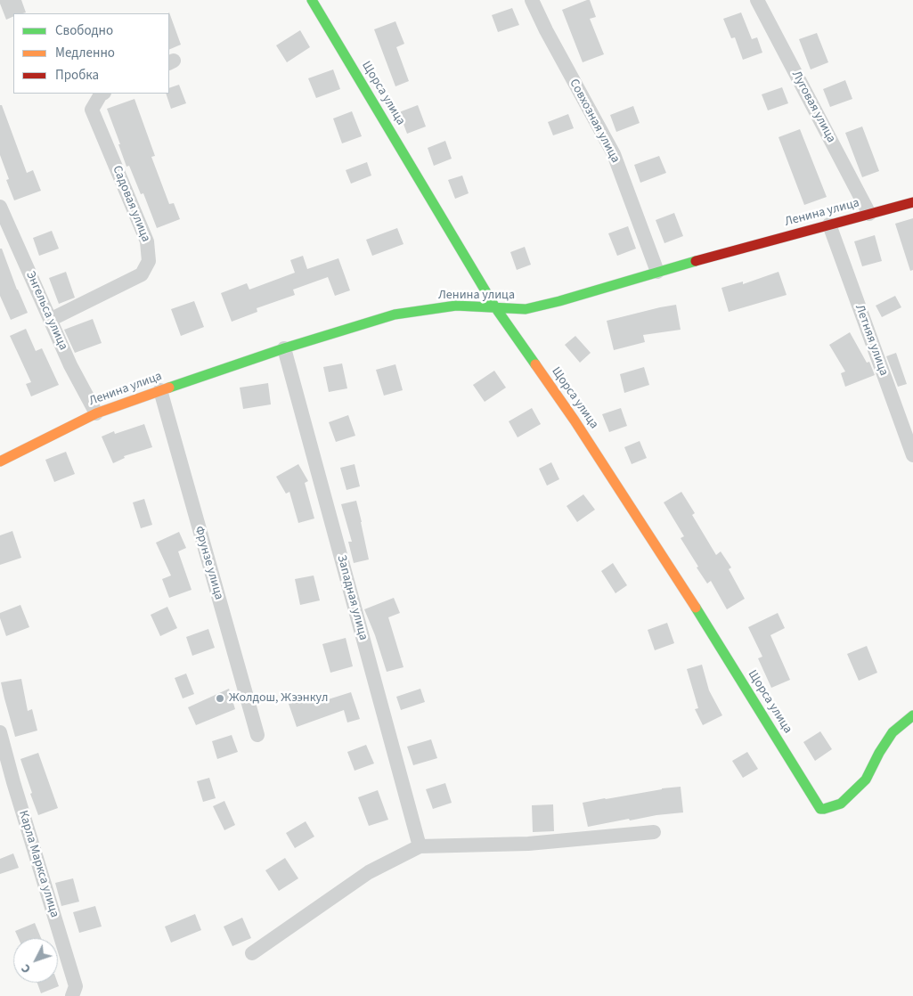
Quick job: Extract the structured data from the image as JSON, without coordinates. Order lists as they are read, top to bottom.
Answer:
{
  "streets": {
    "street": [
      "Щорса улица",
      "Луговая улица",
      "Совхозная улица",
      "Садовая улица",
      "Ленина улица",
      "Энгельса улица",
      "Летняя улица",
      "Фрунзе улица",
      "Западная улица",
      "Карла Маркса улица"
    ]
  },
  "crossings": [
    ["Щорса улица", "Ленина улица"],
    ["Луговая улица", "Ленина улица"],
    ["Совхозная улица", "Ленина улица"],
    ["Садовая улица", "Энгельса улица"],
    ["Ленина улица", "Энгельса улица"],
    ["Ленина улица", "Летняя улица"],
    ["Ленина улица", "Фрунзе улица"],
    ["Ленина улица", "Западная улица"]
  ],
  "places": ["Жолдош, Жээнкул"],
  "legend": ["Свободно", "Медленно", "Пробка"],
  "north": "bottom left"
}
